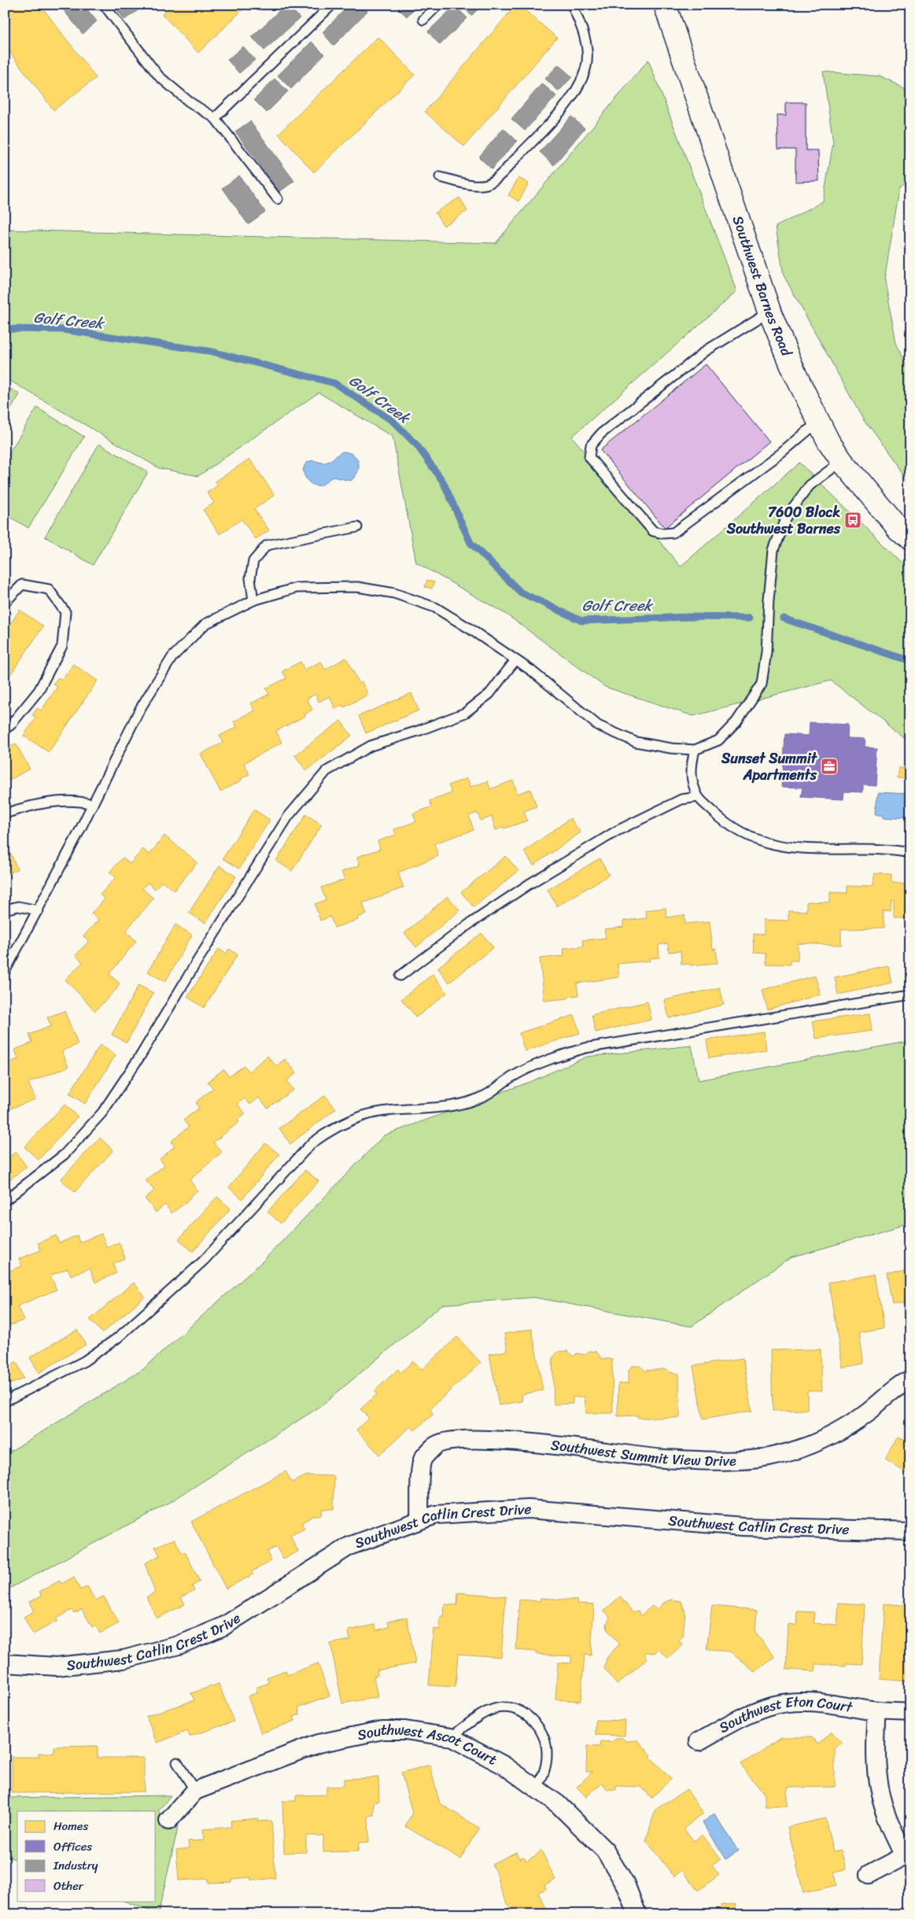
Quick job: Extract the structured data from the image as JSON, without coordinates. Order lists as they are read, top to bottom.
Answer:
{
  "streets": {
    "main road": ["Southwest Barnes Road"],
    "street": [
      "Southwest Summit View Drive",
      "Southwest Catlin Crest Drive",
      "Southwest Eton Court",
      "Southwest Ascot Court"
    ]
  },
  "crossings": [
    ["Southwest Summit View Drive", "Southwest Catlin Crest Drive"]
  ],
  "water": ["Golf Creek"],
  "places": {
    "bus stop": ["7600 Block Southwest Barnes"],
    "office": ["Sunset Summit Apartments"]
  },
  "legend": [
    "Homes",
    "Offices",
    "Industry",
    "Other"
  ]
}
